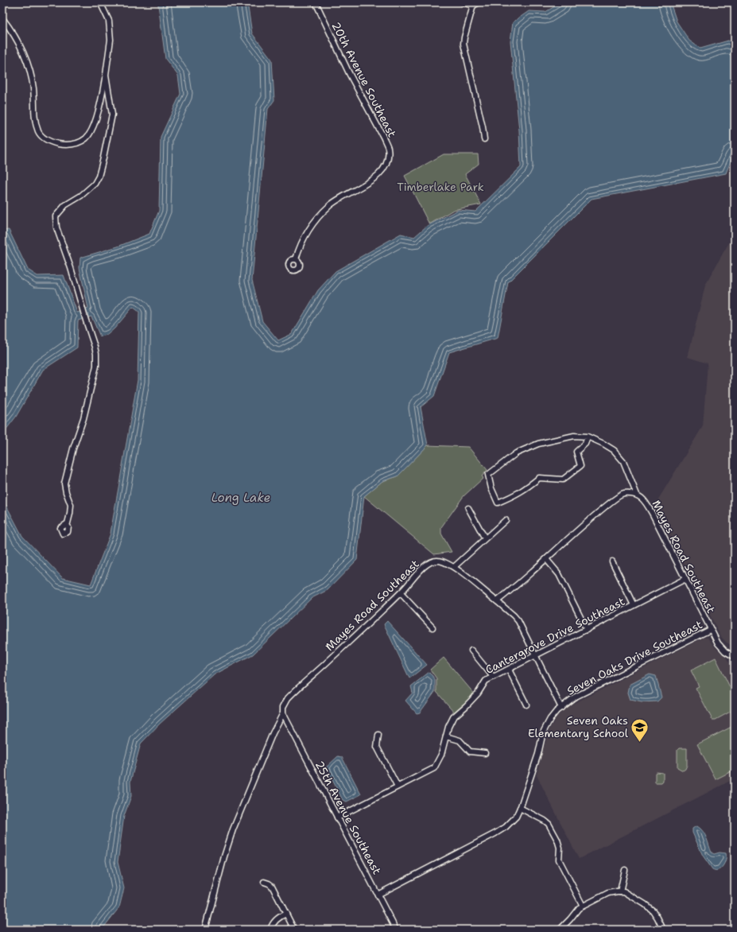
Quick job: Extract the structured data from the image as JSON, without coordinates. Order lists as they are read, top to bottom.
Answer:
{
  "streets": {
    "street": [
      "20th Avenue Southeast",
      "Mayes Road Southeast",
      "Cantergrove Drive Southeast",
      "Seven Oaks Drive Southeast",
      "25th Avenue Southeast"
    ]
  },
  "crossings": [
    ["Mayes Road Southeast", "Cantergrove Drive Southeast"],
    ["Mayes Road Southeast", "Seven Oaks Drive Southeast"],
    ["Mayes Road Southeast", "25th Avenue Southeast"],
    ["Cantergrove Drive Southeast", "25th Avenue Southeast"],
    ["Seven Oaks Drive Southeast", "25th Avenue Southeast"]
  ],
  "water": ["Long Lake"],
  "parks": ["Timberlake Park"],
  "places": {
    "school or university": ["Seven Oaks Elementary School"]
  }
}
